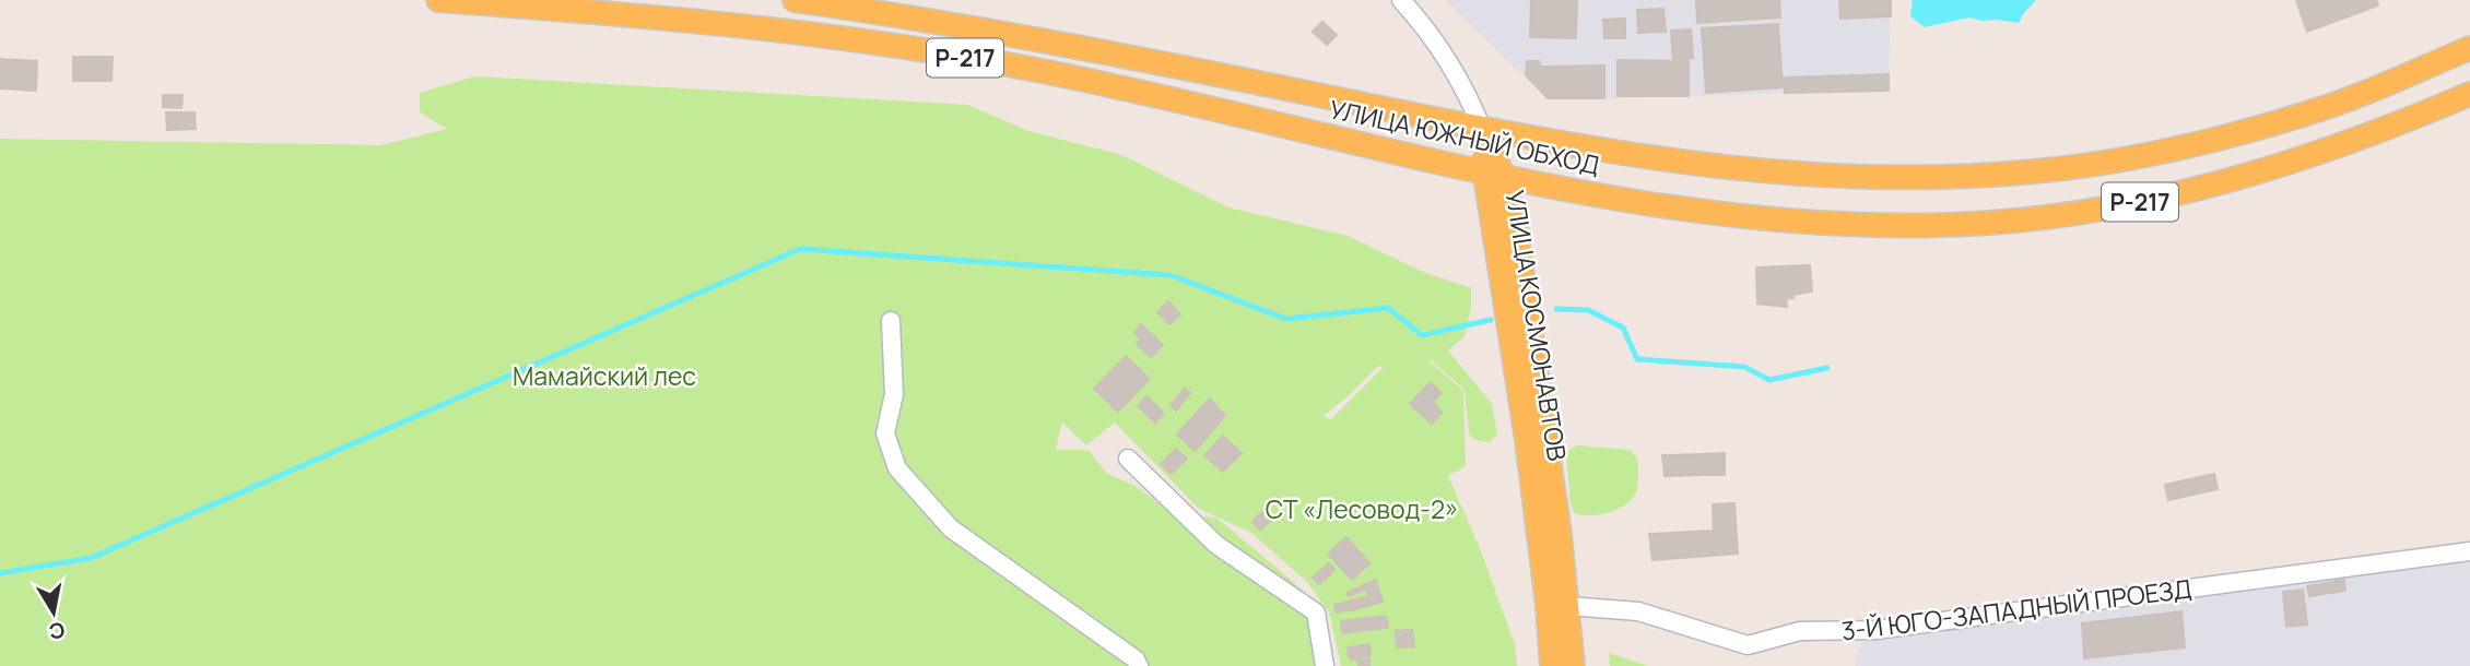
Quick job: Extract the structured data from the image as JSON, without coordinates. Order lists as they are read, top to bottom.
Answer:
{
  "streets": {
    "main road": ["Р-217", "УЛИЦА ЮЖНЫЙ ОБХОД", "УЛИЦА КОСМОНАВТОВ"],
    "street": ["3-Й ЮГО-ЗАПАДНЫЙ ПРОЕЗД"]
  },
  "crossings": [
    ["УЛИЦА ЮЖНЫЙ ОБХОД", "УЛИЦА КОСМОНАВТОВ"],
    ["УЛИЦА КОСМОНАВТОВ", "3-Й ЮГО-ЗАПАДНЫЙ ПРОЕЗД"]
  ],
  "parks": ["Мамайский лес", "СТ «Лесовод-2»"],
  "north": "bottom"
}
